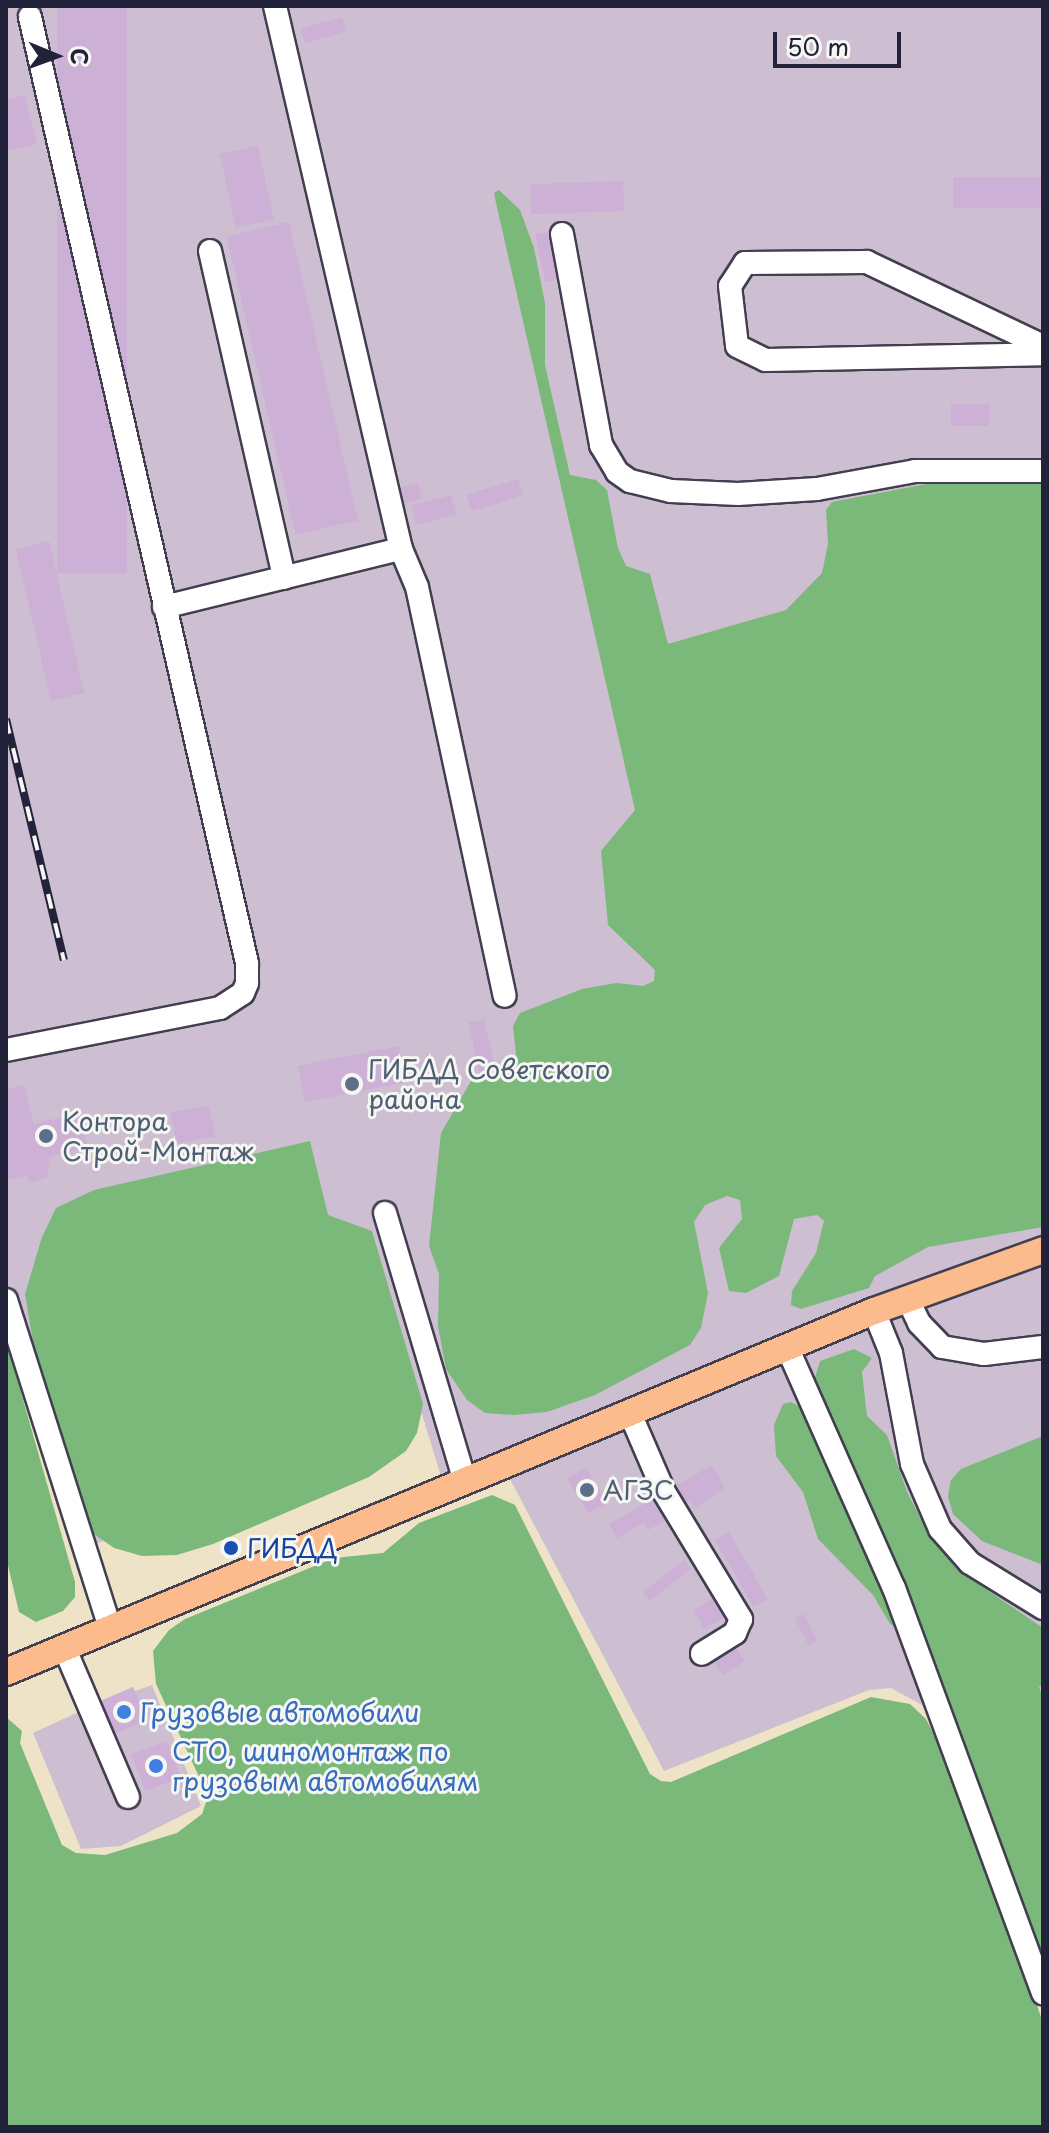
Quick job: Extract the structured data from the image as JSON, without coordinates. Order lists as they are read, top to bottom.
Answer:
{
  "places": [
    "ГИБДД Советского района",
    "Контора Строй-Монтаж",
    "АГЗС",
    "ГИБДД",
    "Грузовые автомобили",
    "СТО, шиномонтаж по грузовым автомобилям"
  ],
  "scale_bar": "50 m",
  "north": "right"
}
